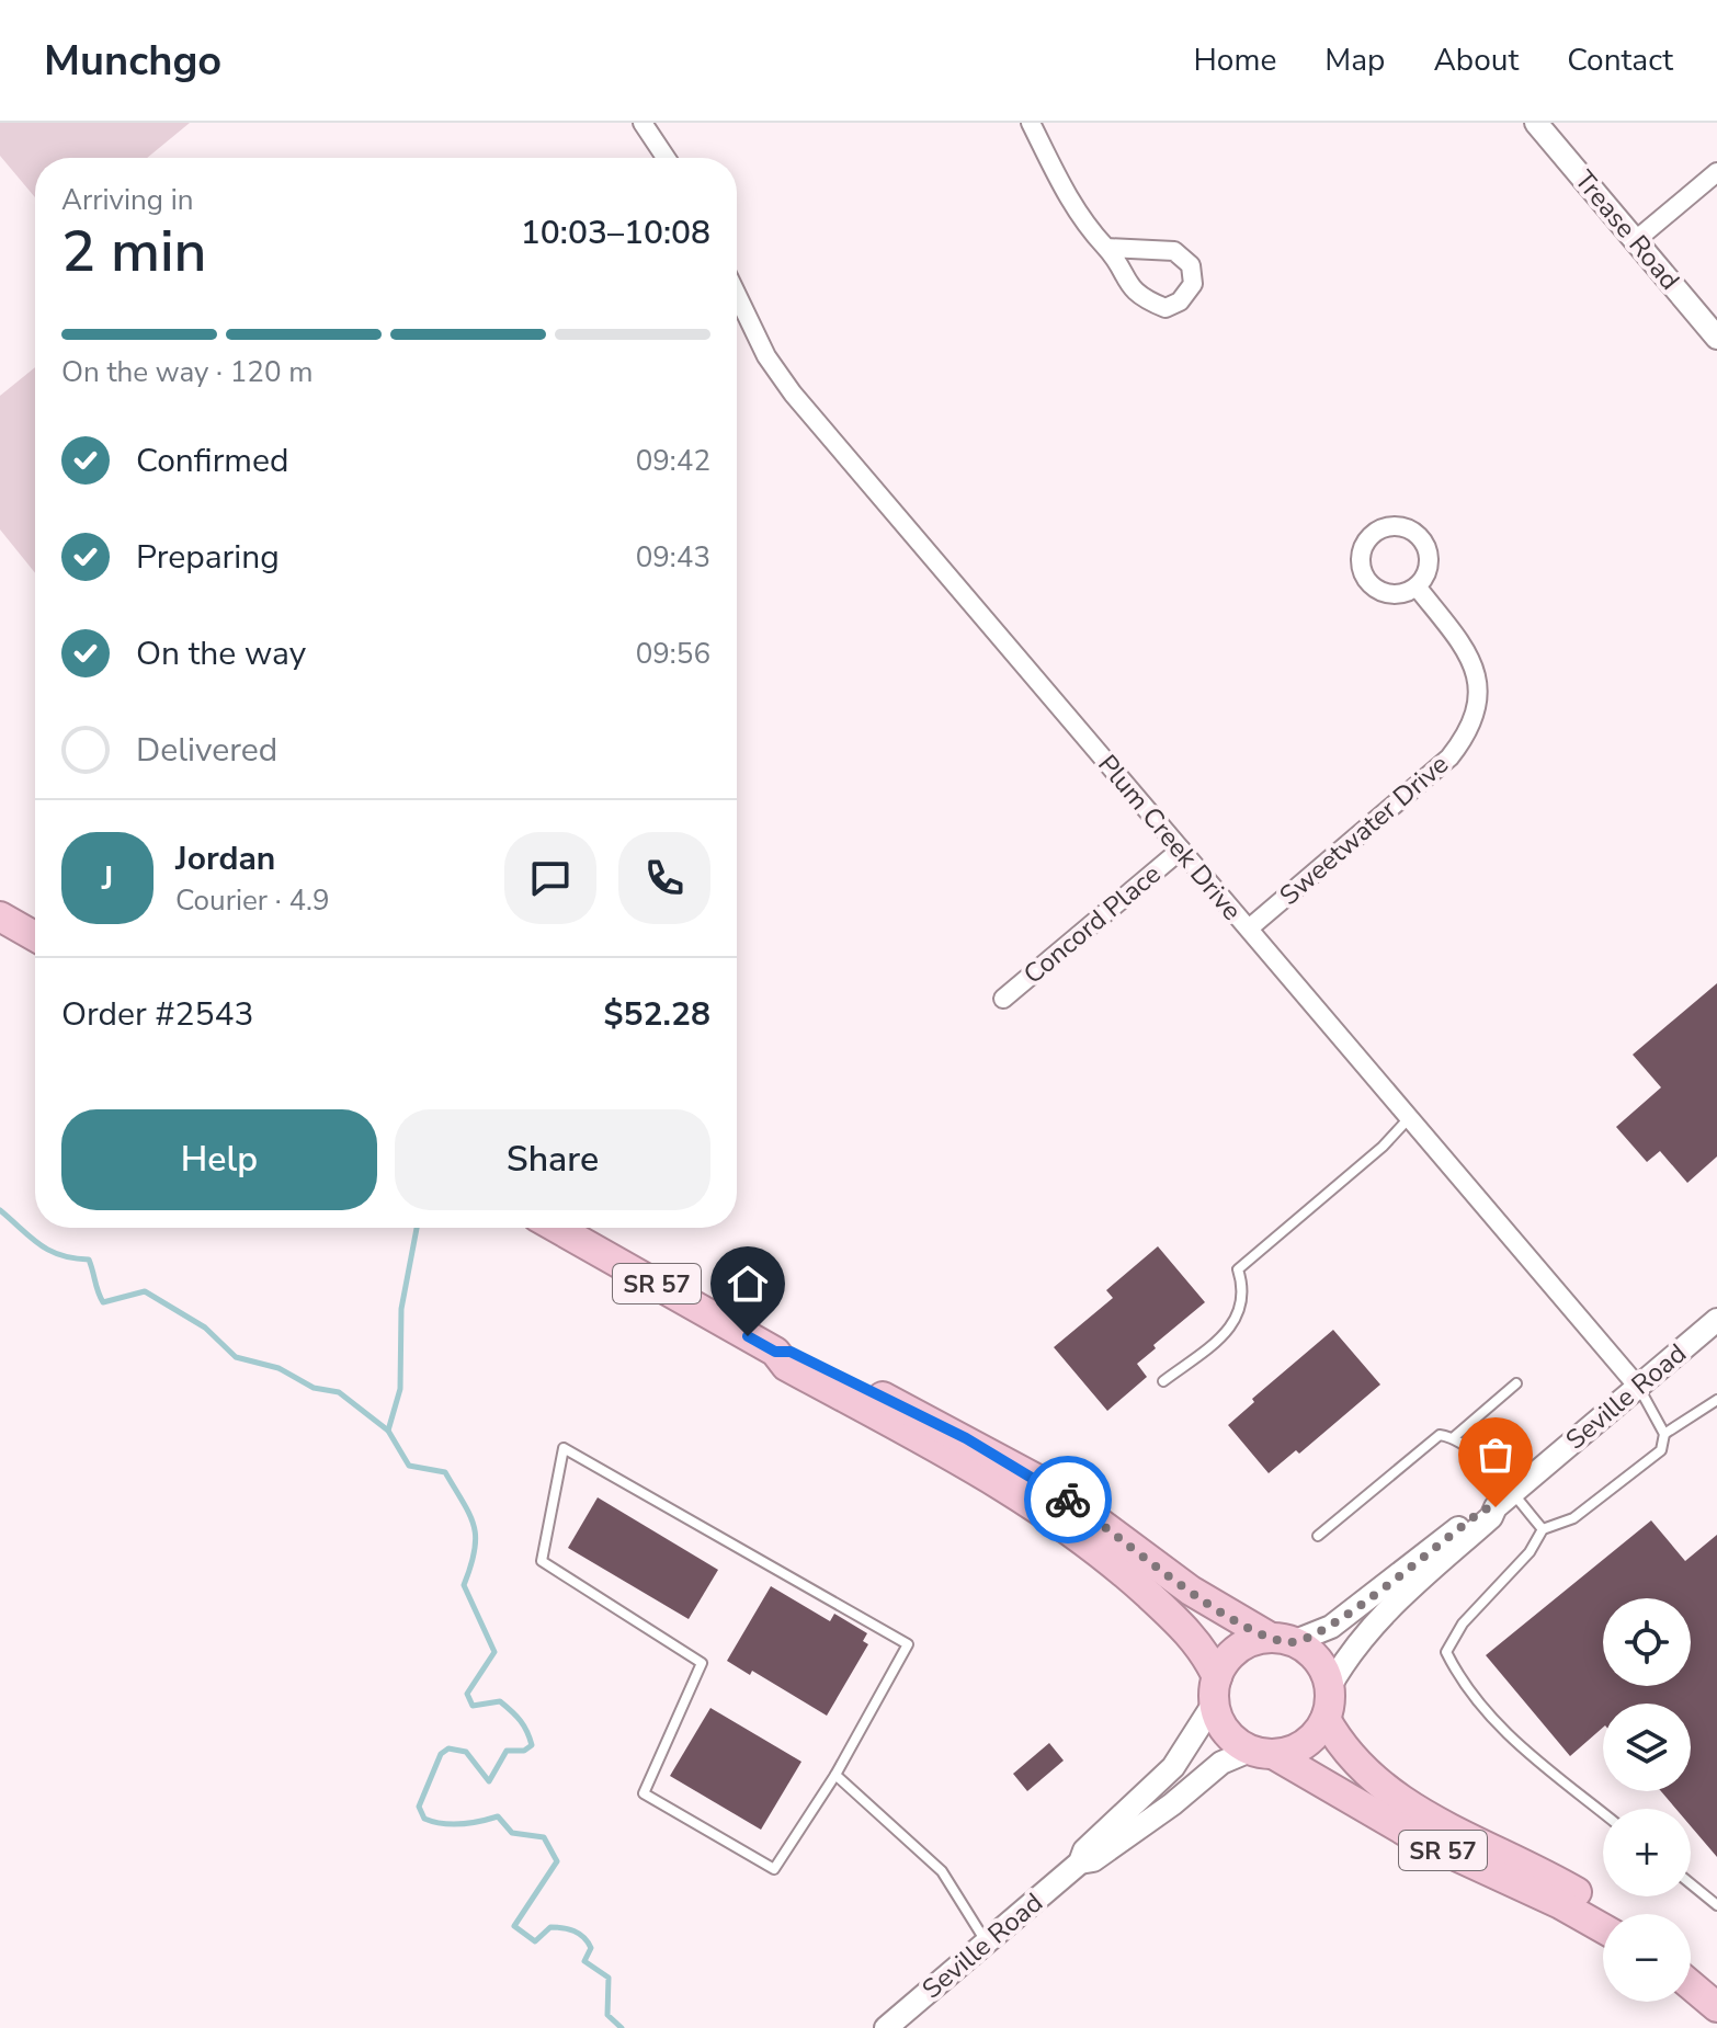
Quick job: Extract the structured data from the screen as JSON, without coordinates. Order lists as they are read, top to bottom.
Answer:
{
  "streets": {
    "highway": ["SR 57"],
    "street": [
      "Trease Road",
      "Sweetwater Drive",
      "Plum Creek Drive",
      "Concord Place",
      "Seville Road"
    ]
  },
  "crossings": [
    ["Sweetwater Drive", "Plum Creek Drive"],
    ["Plum Creek Drive", "Concord Place"],
    ["Plum Creek Drive", "Seville Road"],
    ["SR 57", "Seville Road"]
  ],
  "page": {
    "header": "Munchgo",
    "nav": [
      "Home",
      "Map",
      "About",
      "Contact"
    ],
    "heading": ["2 min", "Arriving in", "10:03–10:08"],
    "panel": [
      "Jordan",
      "Courier · 4.9",
      "Order #2543",
      "$52.28"
    ],
    "bar": "On the way · 120 m",
    "list": [
      ["Confirmed", "09:42"],
      ["Preparing", "09:43"],
      ["On the way", "09:56"],
      "Delivered"
    ],
    "round": "J",
    "buttons": ["Help", "Share"],
    "map_buttons": ["+", "−"]
  }
}
